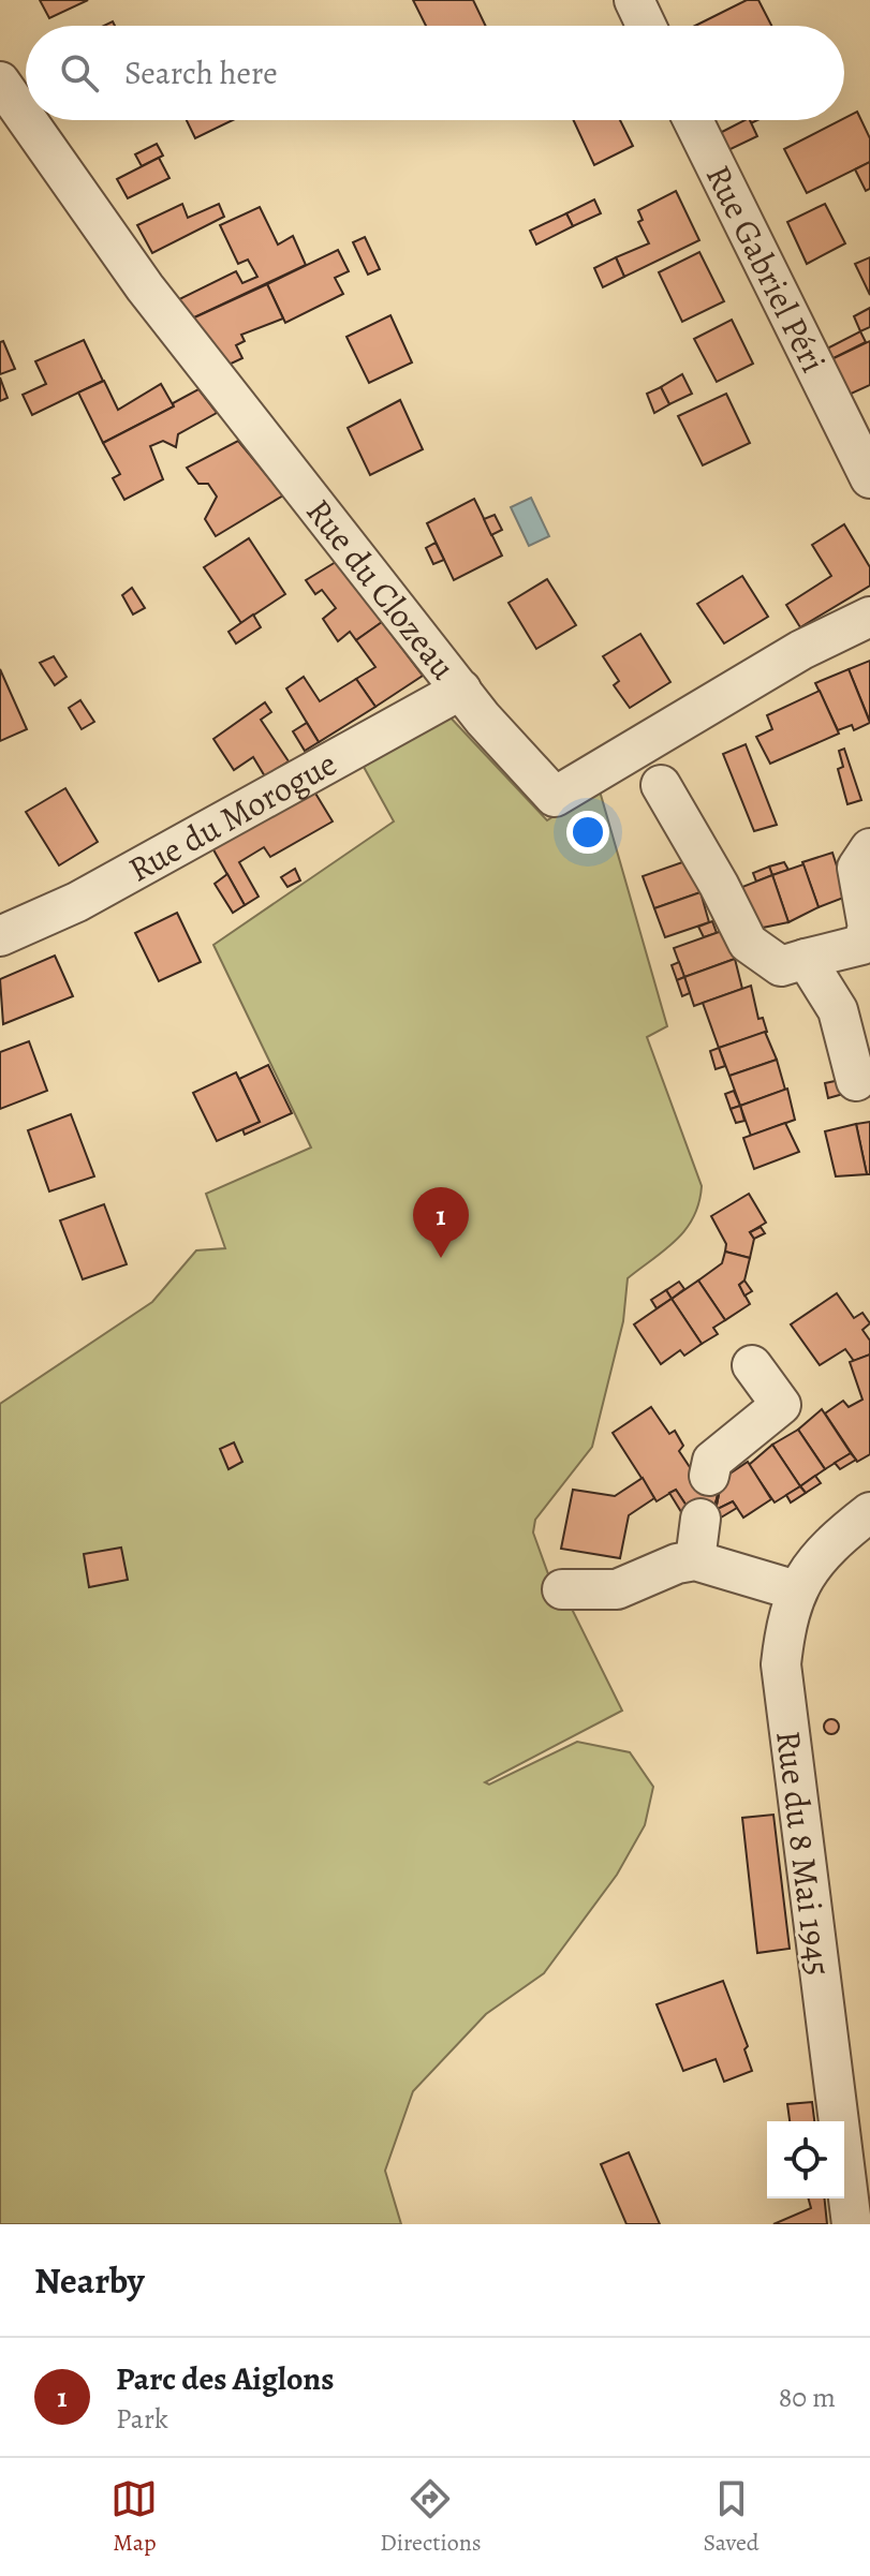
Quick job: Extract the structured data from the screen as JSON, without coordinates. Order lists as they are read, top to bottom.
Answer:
{
  "streets": {
    "street": [
      "Rue Gabriel Péri",
      "Rue du Clozeau",
      "Rue du Morogue",
      "Rue du 8 Mai 1945"
    ]
  },
  "crossings": [
    ["Rue du Clozeau", "Rue du Morogue"]
  ],
  "page": {
    "search": "Search here",
    "pins": "1",
    "heading": "Nearby",
    "list": [
      {
        "mark": "1",
        "name": "Parc des Aiglons",
        "note": "Park",
        "value": "80 m"
      }
    ],
    "nav": ["Map", "Directions", "Saved"]
  }
}
